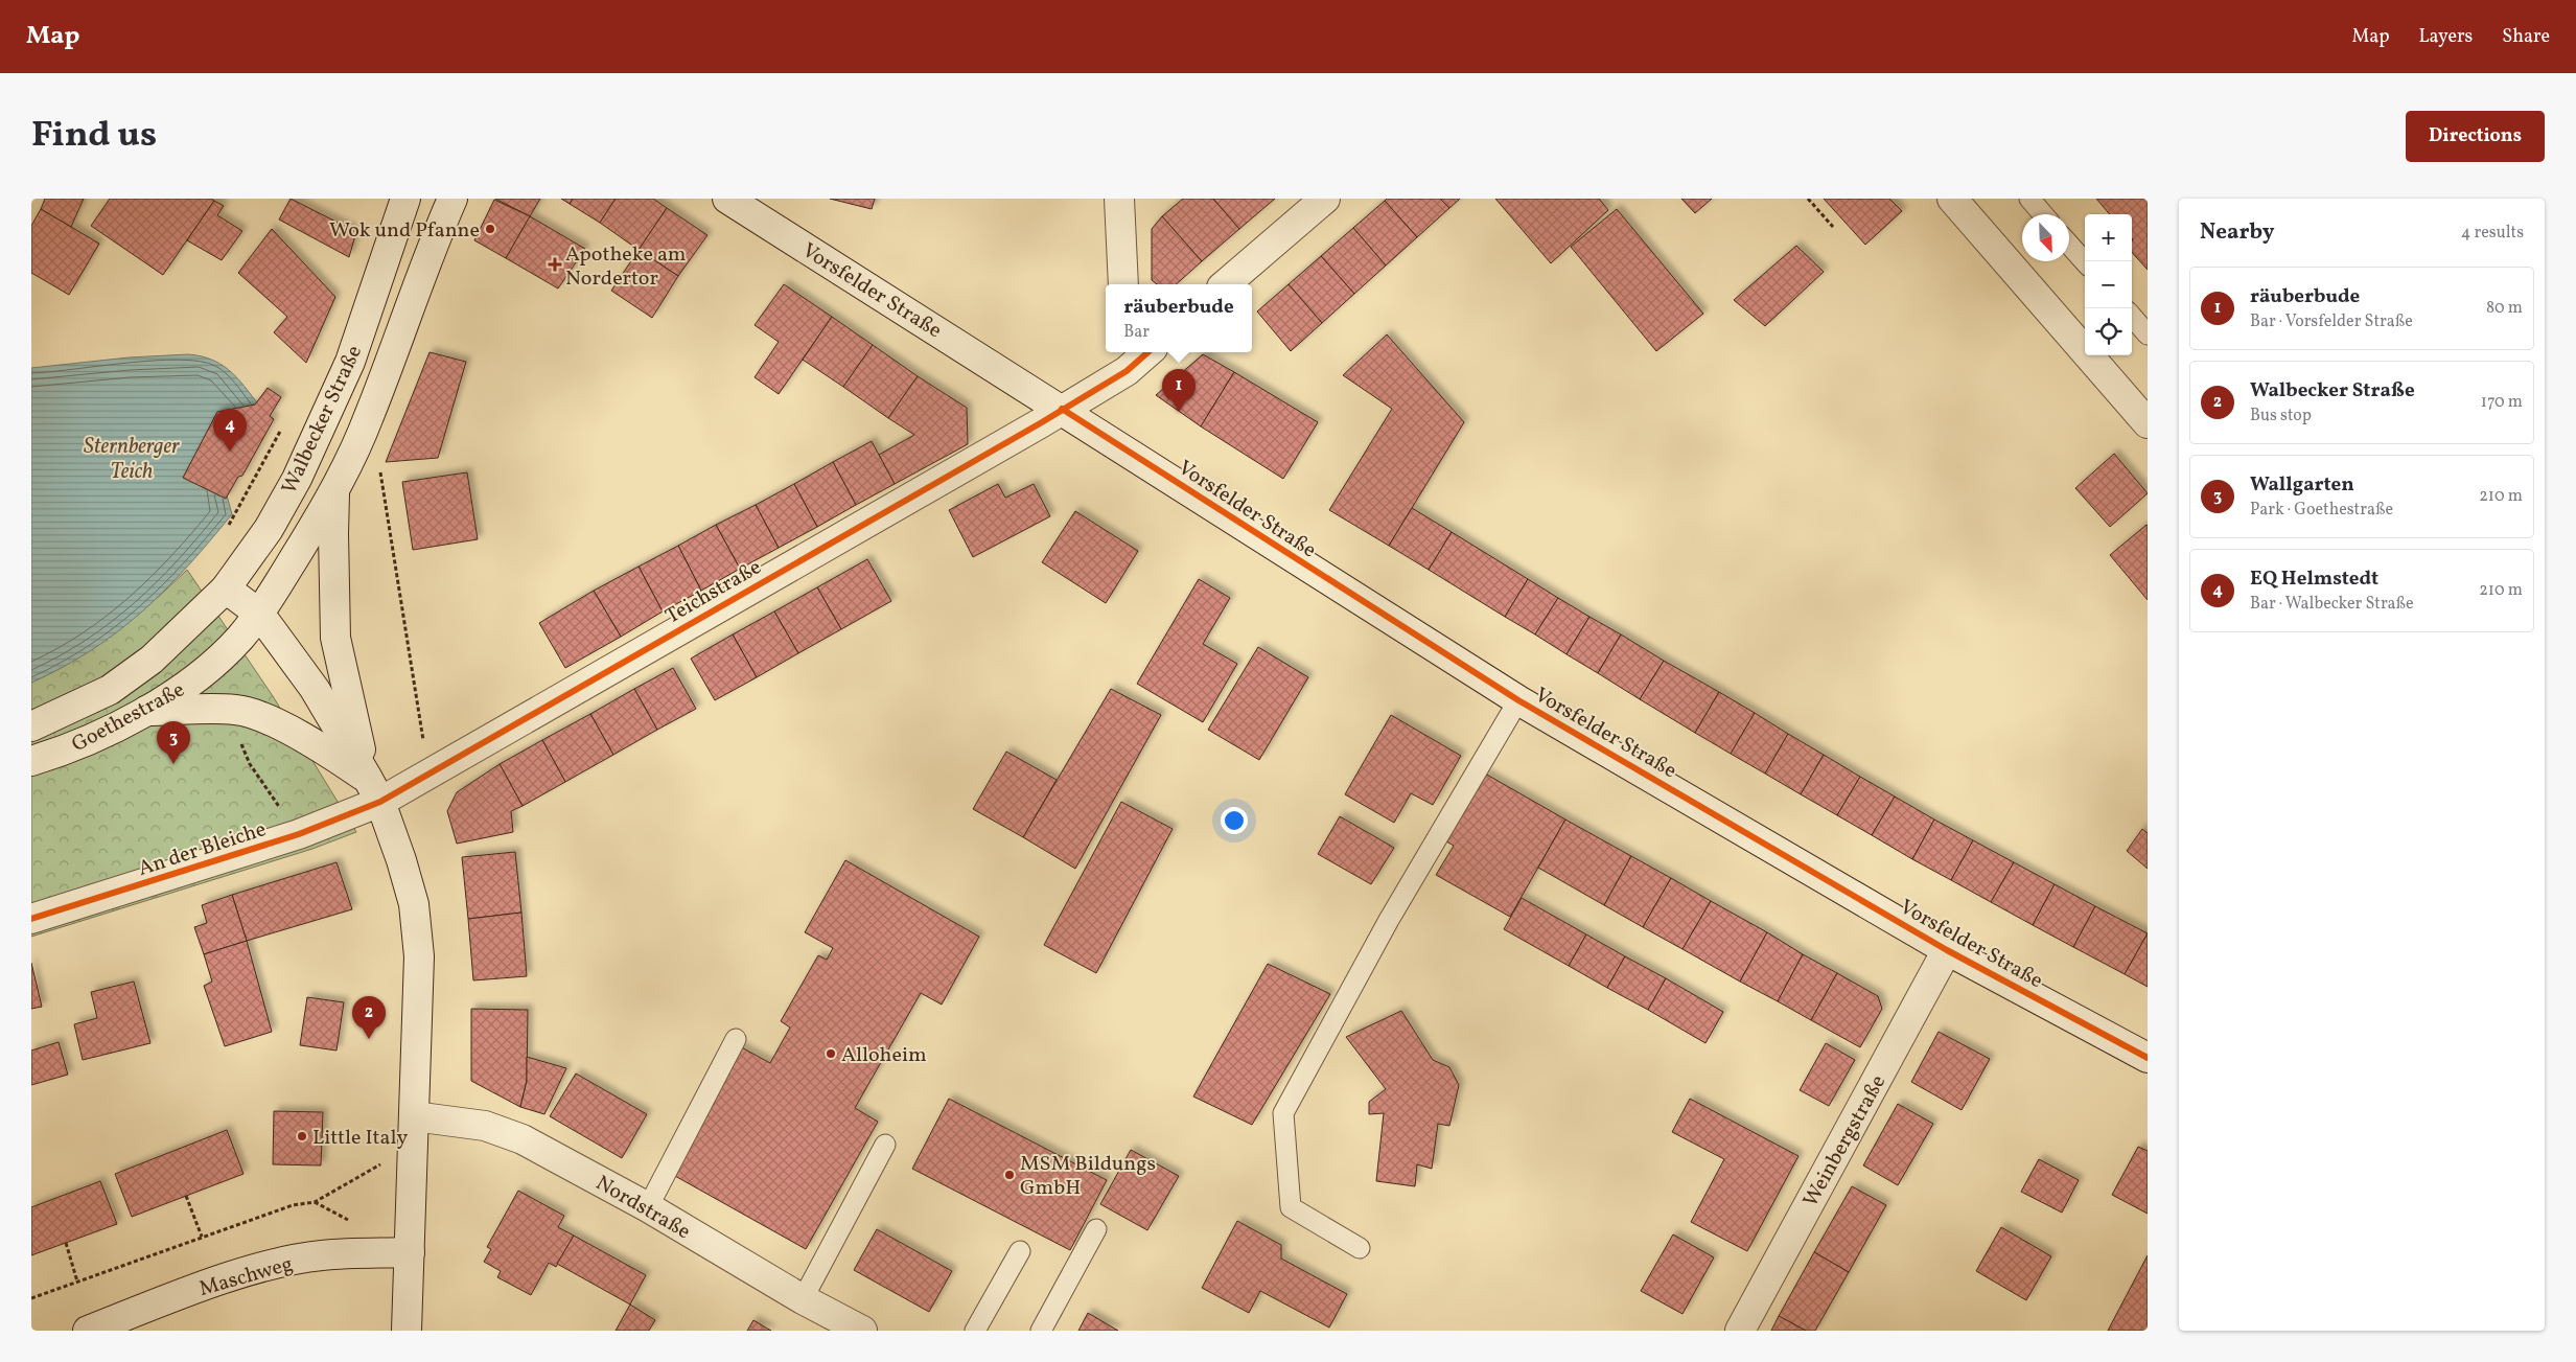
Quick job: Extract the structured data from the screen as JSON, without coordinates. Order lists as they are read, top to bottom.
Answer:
{
  "streets": {
    "main road": [
      "Vorsfelder Straße",
      "Walbecker Straße",
      "Teichstraße",
      "Goethestraße",
      "An der Bleiche",
      "Weinbergstraße",
      "Nordstraße",
      "Maschweg"
    ]
  },
  "crossings": [
    ["Vorsfelder Straße", "Teichstraße"],
    ["Vorsfelder Straße", "Weinbergstraße"],
    ["Walbecker Straße", "Goethestraße"],
    ["Teichstraße", "An der Bleiche"]
  ],
  "water": ["Sternberger Teich"],
  "places": {
    "other": [
      "Wok und Pfanne",
      "Alloheim",
      "Little Italy",
      "MSM Bildungs GmbH"
    ],
    "health": ["Apotheke am Nordertor"]
  },
  "north": "bottom right",
  "page": {
    "header": "Map",
    "nav": ["Map", "Layers", "Share"],
    "title": "Find us",
    "buttons": "Directions",
    "heading": ["Nearby", "4 results"],
    "map_buttons": ["+", "−"],
    "list": [
      {
        "mark": "1",
        "name": "räuberbude",
        "note": "Bar · Vorsfelder Straße",
        "value": "80 m"
      },
      {
        "mark": "2",
        "name": "Walbecker Straße",
        "note": "Bus stop",
        "value": "170 m"
      },
      {
        "mark": "3",
        "name": "Wallgarten",
        "note": "Park · Goethestraße",
        "value": "210 m"
      },
      {
        "mark": "4",
        "name": "EQ Helmstedt",
        "note": "Bar · Walbecker Straße",
        "value": "210 m"
      }
    ],
    "popup": ["räuberbude", "Bar"],
    "pins": [
      "1",
      "4",
      "3",
      "2"
    ]
  }
}
